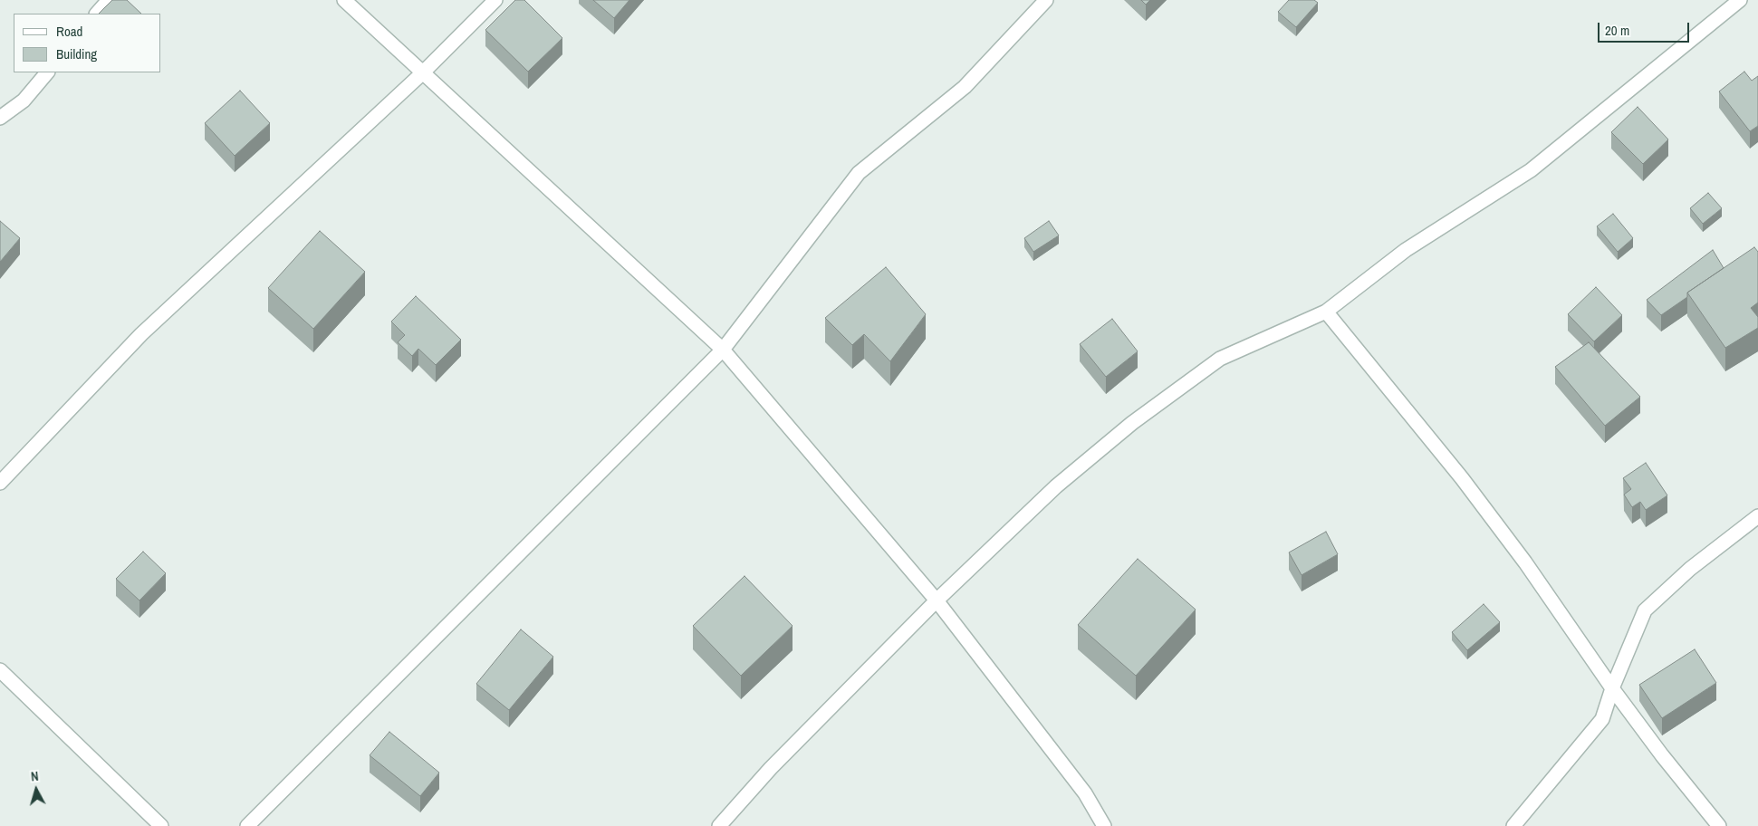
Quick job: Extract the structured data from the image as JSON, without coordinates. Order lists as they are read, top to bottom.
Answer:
{
  "legend": ["Road", "Building"],
  "scale_bar": "20 m",
  "north": "top"
}
